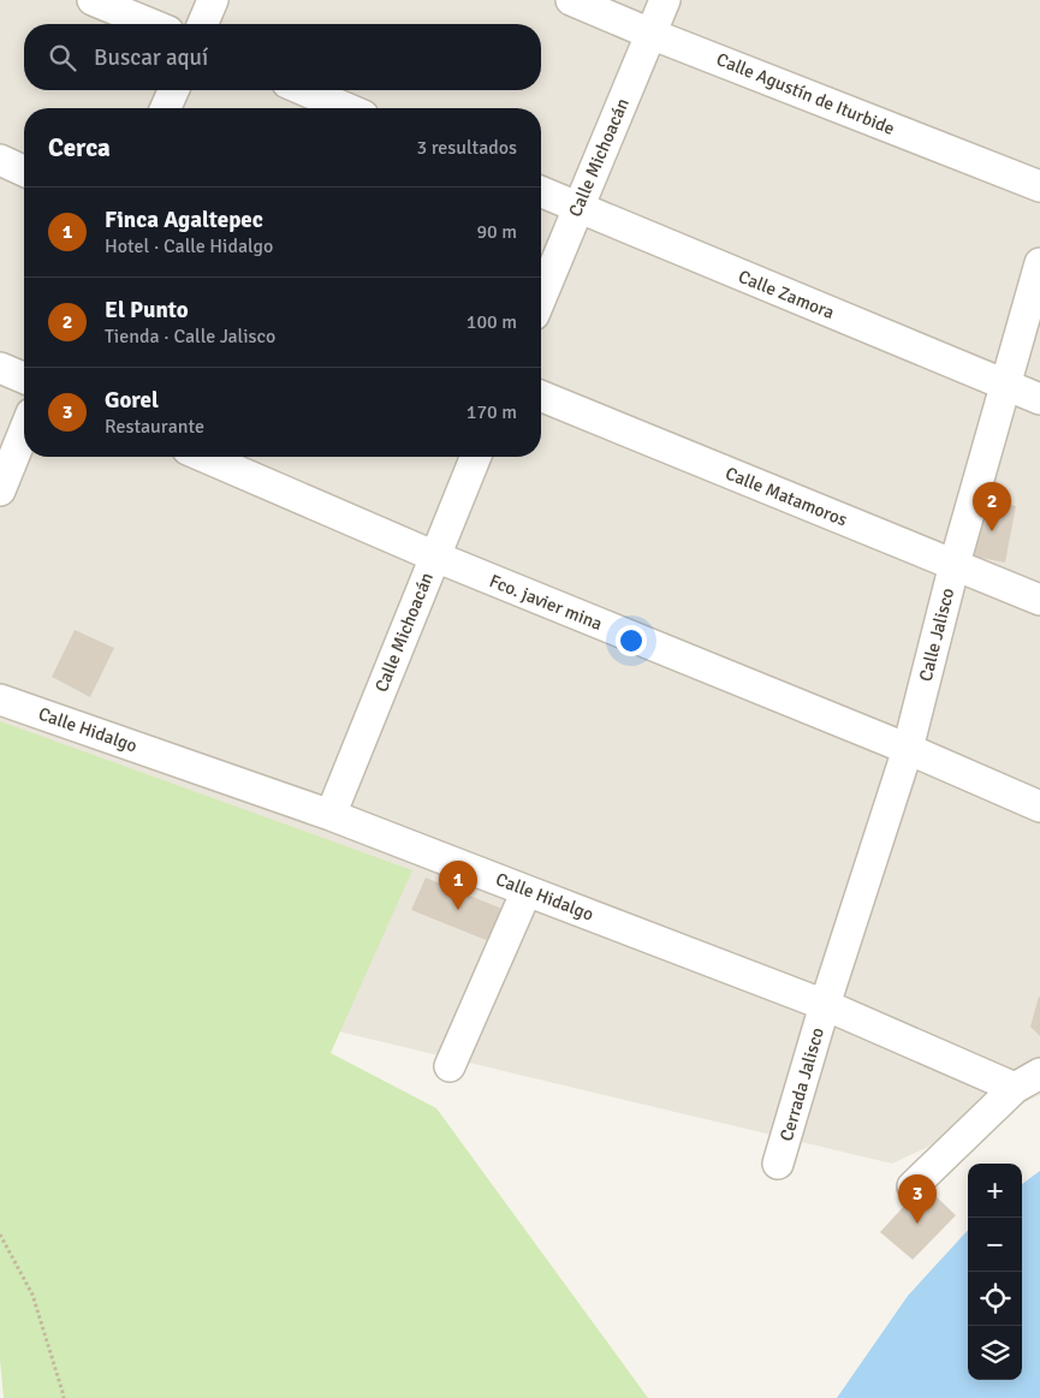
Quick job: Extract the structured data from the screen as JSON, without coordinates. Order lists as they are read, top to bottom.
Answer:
{
  "streets": {
    "street": [
      "Calle Agustín de Iturbide",
      "Calle Michoacán",
      "Calle Zamora",
      "Calle Matamoros",
      "Fco. javier mina",
      "Calle Jalisco",
      "Calle Hidalgo",
      "Cerrada Jalisco"
    ]
  },
  "crossings": [
    ["Calle Agustín de Iturbide", "Calle Michoacán"],
    ["Calle Michoacán", "Calle Zamora"],
    ["Calle Michoacán", "Fco. javier mina"],
    ["Calle Michoacán", "Calle Hidalgo"],
    ["Calle Zamora", "Calle Jalisco"],
    ["Calle Matamoros", "Calle Jalisco"],
    ["Fco. javier mina", "Calle Jalisco"],
    ["Calle Jalisco", "Calle Hidalgo"],
    ["Calle Jalisco", "Cerrada Jalisco"],
    ["Calle Hidalgo", "Cerrada Jalisco"]
  ],
  "page": {
    "search": "Buscar aquí",
    "heading": ["Cerca", "3 resultados"],
    "list": [
      {
        "mark": "1",
        "name": "Finca Agaltepec",
        "note": "Hotel · Calle Hidalgo",
        "value": "90 m"
      },
      {
        "mark": "2",
        "name": "El Punto",
        "note": "Tienda · Calle Jalisco",
        "value": "100 m"
      },
      {
        "mark": "3",
        "name": "Gorel",
        "note": "Restaurante",
        "value": "170 m"
      }
    ],
    "pins": ["2", "1", "3"],
    "map_buttons": ["+", "−"]
  }
}
